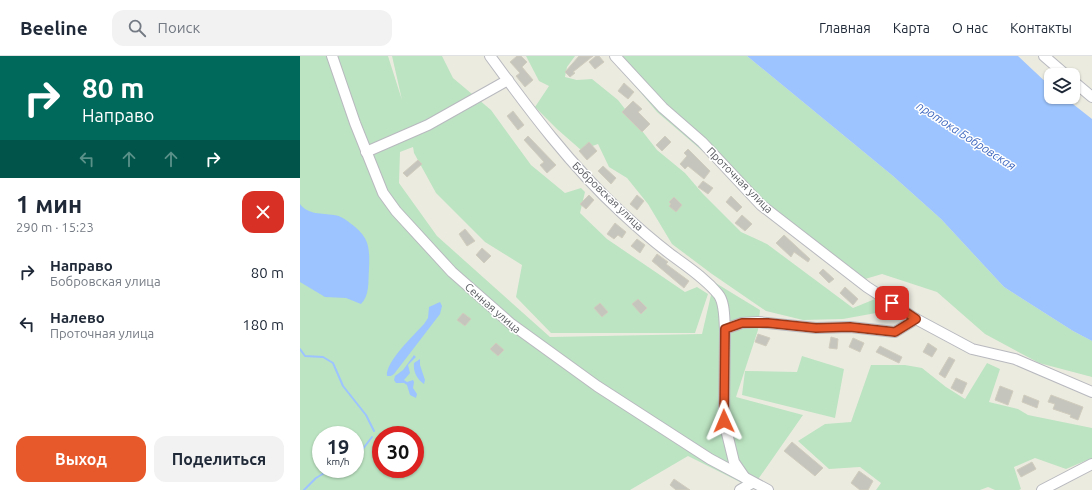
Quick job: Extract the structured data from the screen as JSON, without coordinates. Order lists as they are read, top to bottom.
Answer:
{
  "streets": {
    "street": ["Проточная улица", "Бобровская улица", "Сенная улица"]
  },
  "crossings": [
    ["Бобровская улица", "Сенная улица"]
  ],
  "water": ["протока Бобровская"],
  "page": {
    "header": "Beeline",
    "search": "Поиск",
    "nav": [
      "Главная",
      "Карта",
      "О нас",
      "Контакты"
    ],
    "turn": ["80 m", "Направо"],
    "heading": ["1 мин", "290 m · 15:23"],
    "list": [
      {
        "name": "Направо",
        "note": "Бобровская улица",
        "value": "80 m"
      },
      {
        "name": "Налево",
        "note": "Проточная улица",
        "value": "180 m"
      }
    ],
    "speed": "19 km/h",
    "limit": "30",
    "buttons": ["Выход", "Поделиться"]
  }
}
